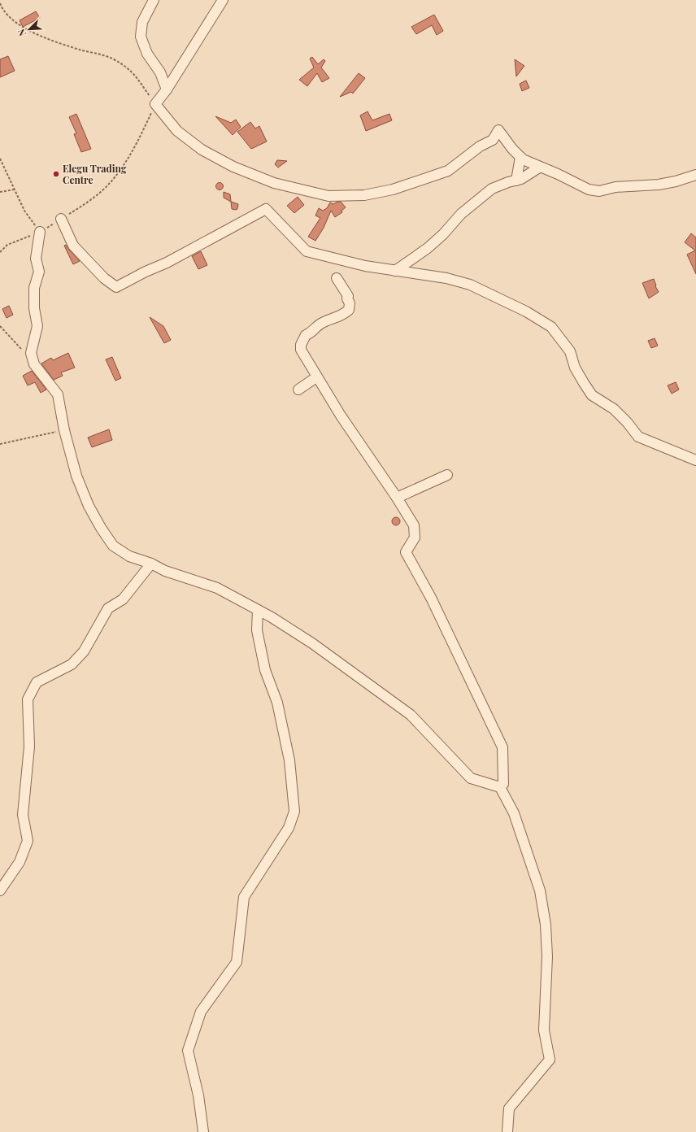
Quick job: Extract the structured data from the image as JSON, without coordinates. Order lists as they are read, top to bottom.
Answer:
{
  "places": ["Elegu Trading Centre"],
  "north": "bottom left"
}
